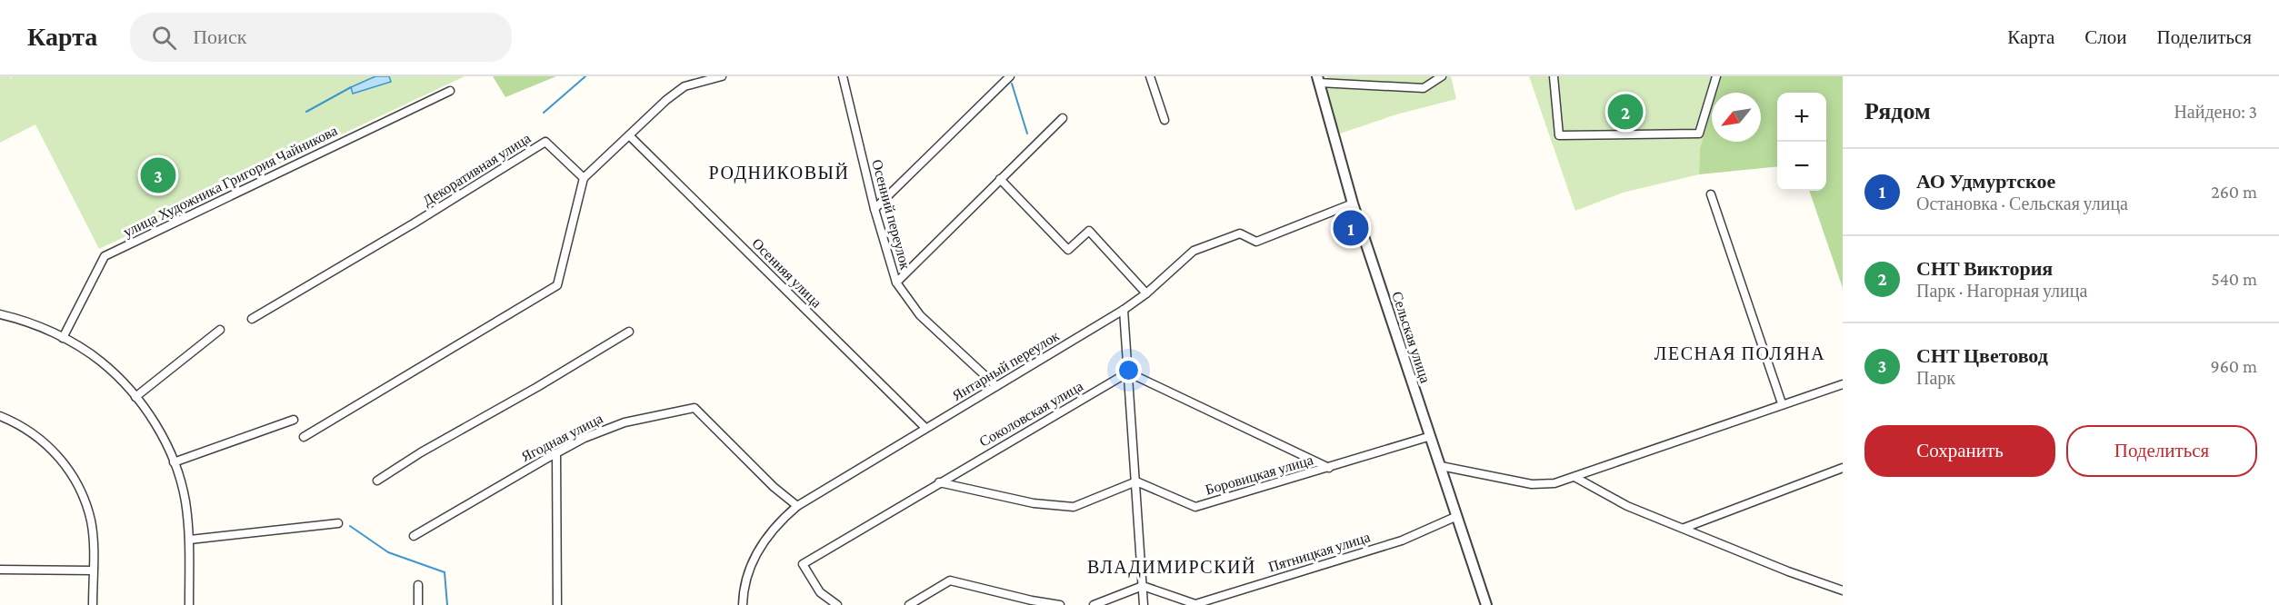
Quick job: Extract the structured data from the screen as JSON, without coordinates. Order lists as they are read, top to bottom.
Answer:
{
  "streets": {
    "street": [
      "Декоративная улица",
      "улица Художника Григория Чайникова",
      "Осенний переулок",
      "Осенняя улица",
      "Сельская улица",
      "Янтарный переулок",
      "Соколовская улица",
      "Ягодная улица",
      "Боровицкая улица",
      "Пятницкая улица"
    ]
  },
  "crossings": [
    ["Осенний переулок", "Янтарный переулок"],
    ["Осенняя улица", "Янтарный переулок"],
    ["Сельская улица", "Янтарный переулок"],
    ["Сельская улица", "Боровицкая улица"],
    ["Сельская улица", "Пятницкая улица"],
    ["Янтарный переулок", "Ягодная улица"]
  ],
  "districts": ["РОДНИКОВЫЙ", "ЛЕСНАЯ ПОЛЯНА", "ВЛАДИМИРСКИЙ"],
  "north": "bottom left",
  "page": {
    "header": "Карта",
    "search": "Поиск",
    "nav": ["Карта", "Слои", "Поделиться"],
    "heading": ["Рядом", "Найдено: 3"],
    "pins": ["2", "3", "1"],
    "map_buttons": ["+", "−"],
    "list": [
      {
        "mark": "1",
        "name": "АО Удмуртское",
        "note": "Остановка · Сельская улица",
        "value": "260 m"
      },
      {
        "mark": "2",
        "name": "СНТ Виктория",
        "note": "Парк · Нагорная улица",
        "value": "540 m"
      },
      {
        "mark": "3",
        "name": "СНТ Цветовод",
        "note": "Парк",
        "value": "960 m"
      }
    ],
    "buttons": ["Сохранить", "Поделиться"]
  }
}
